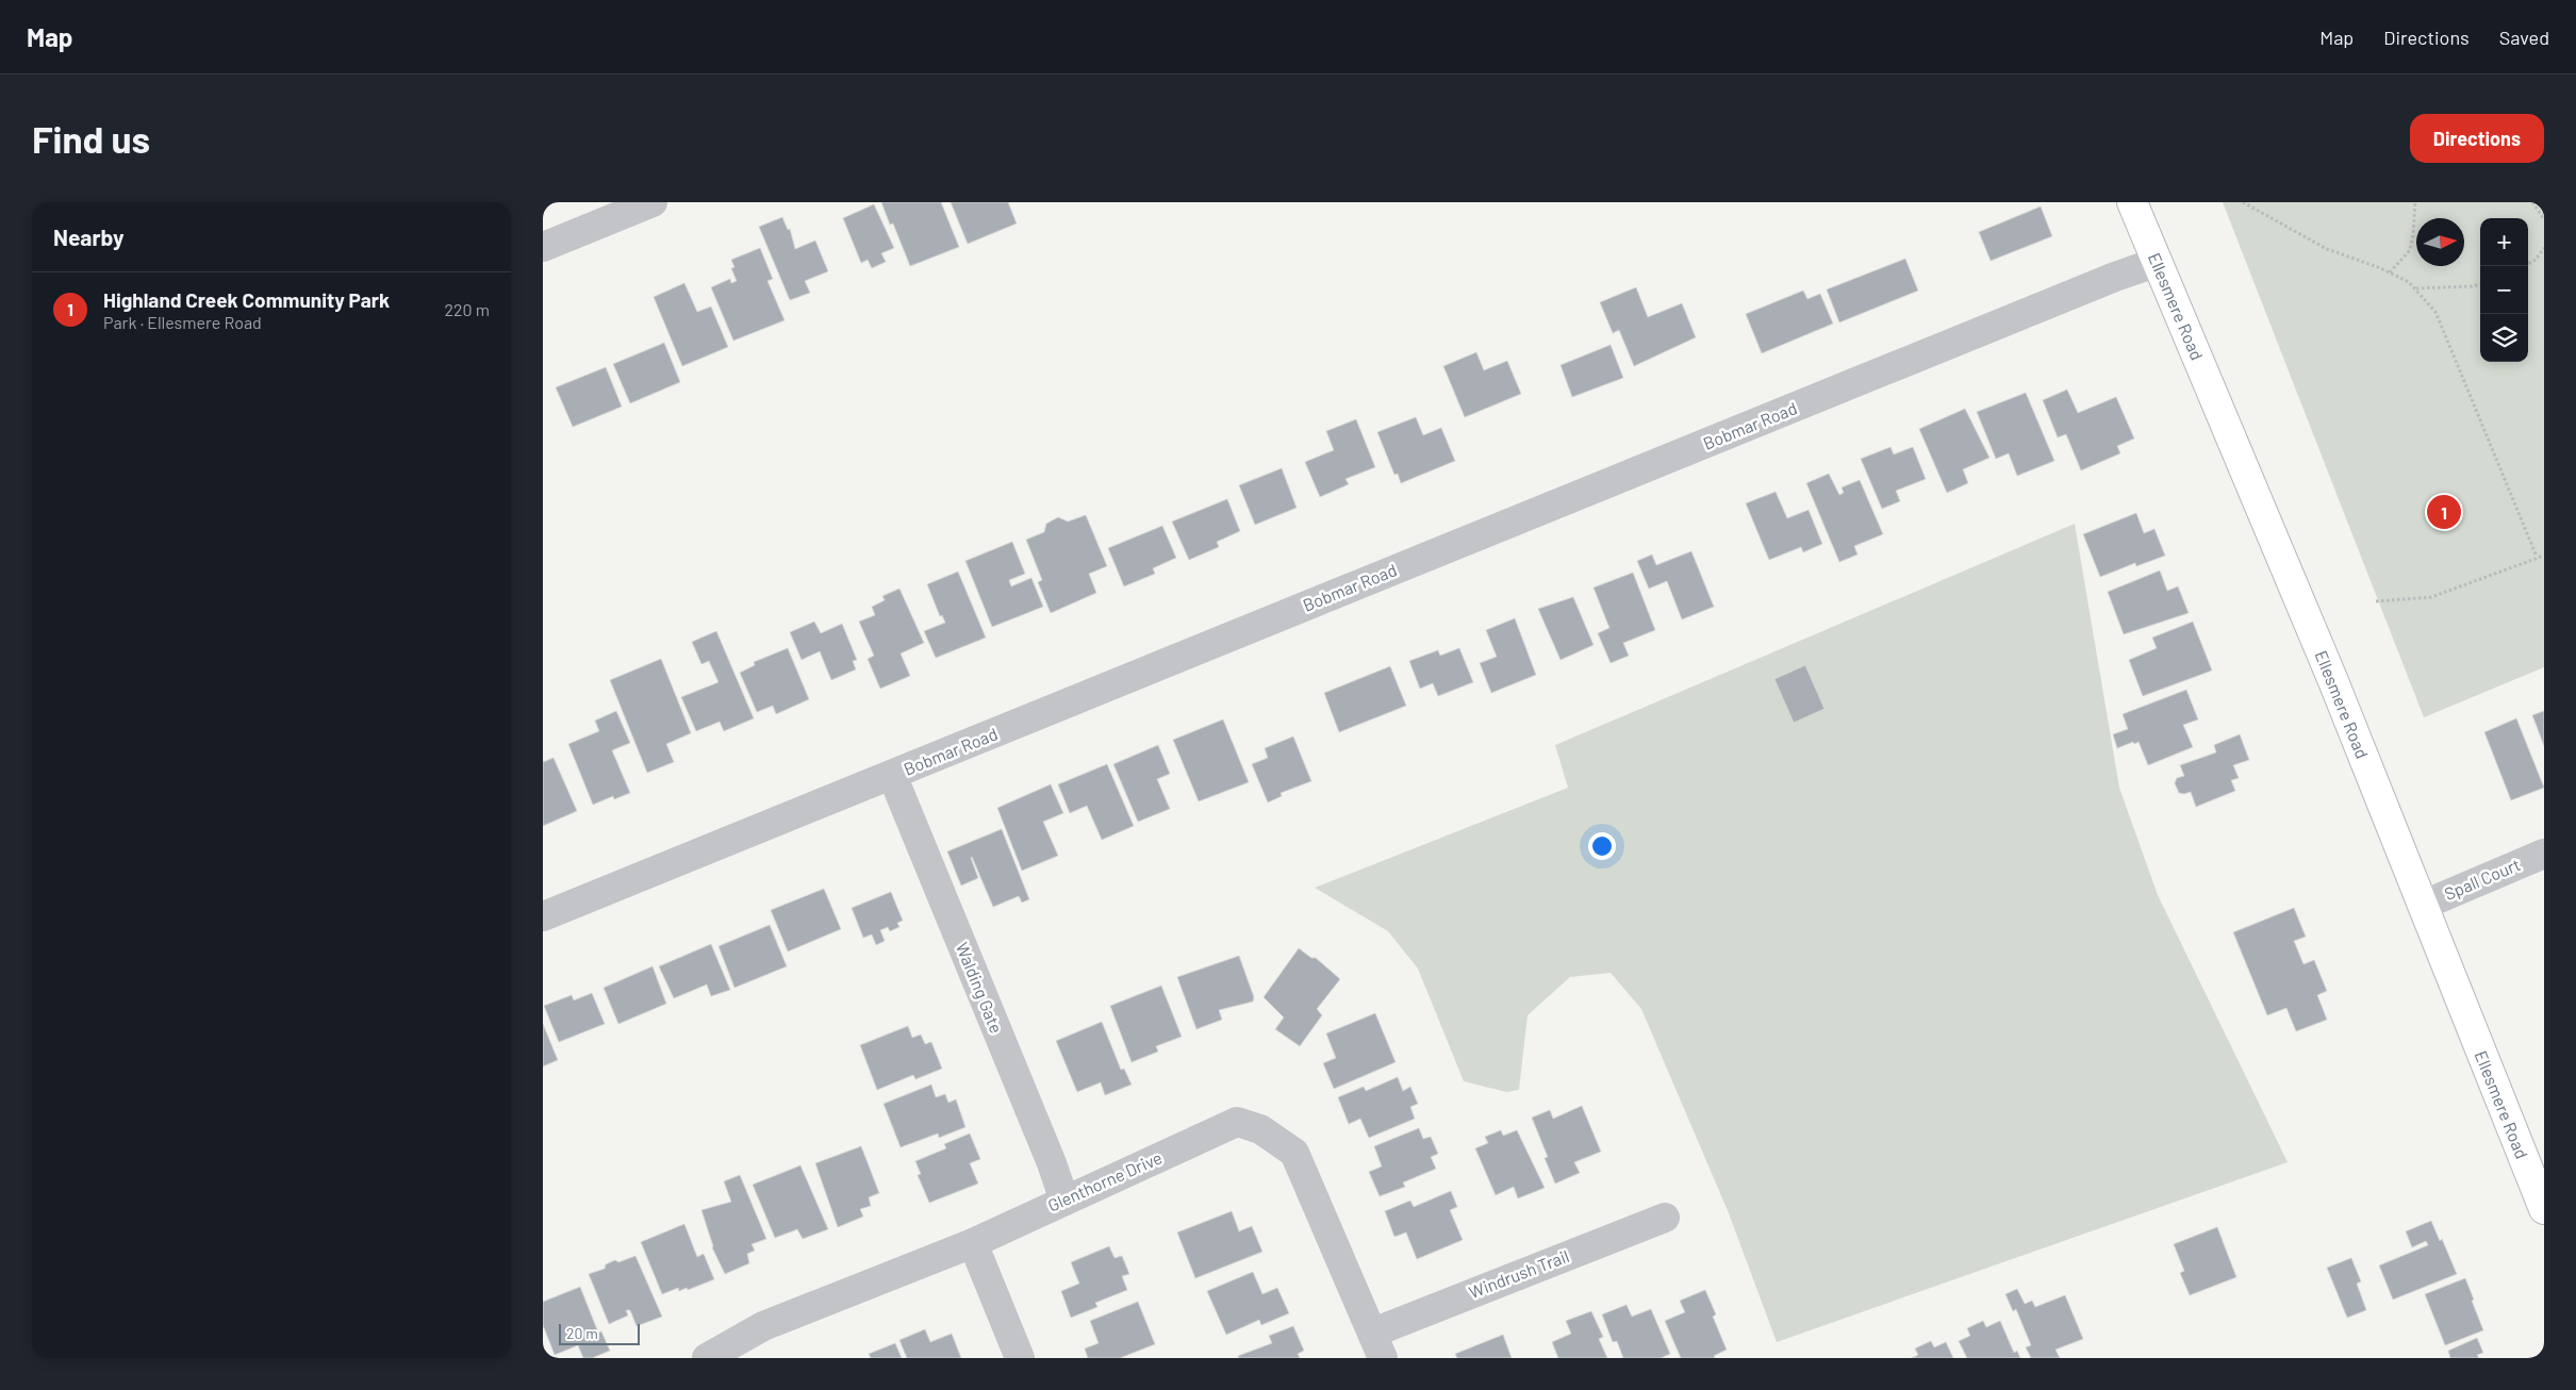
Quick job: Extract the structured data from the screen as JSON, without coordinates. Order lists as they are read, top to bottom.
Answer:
{
  "streets": {
    "main road": ["Ellesmere Road"],
    "street": [
      "Bobmar Road",
      "Spall Court",
      "Walding Gate",
      "Glenthorne Drive",
      "Windrush Trail"
    ]
  },
  "crossings": [
    ["Ellesmere Road", "Bobmar Road"],
    ["Ellesmere Road", "Spall Court"],
    ["Bobmar Road", "Walding Gate"],
    ["Walding Gate", "Glenthorne Drive"],
    ["Glenthorne Drive", "Windrush Trail"]
  ],
  "scale_bar": "20 m",
  "north": "right",
  "page": {
    "header": "Map",
    "nav": ["Map", "Directions", "Saved"],
    "buttons": "Directions",
    "title": "Find us",
    "heading": "Nearby",
    "map_buttons": ["+", "−"],
    "list": [
      {
        "mark": "1",
        "name": "Highland Creek Community Park",
        "note": "Park · Ellesmere Road",
        "value": "220 m"
      }
    ],
    "pins": "1",
    "scale": "20 m"
  }
}
